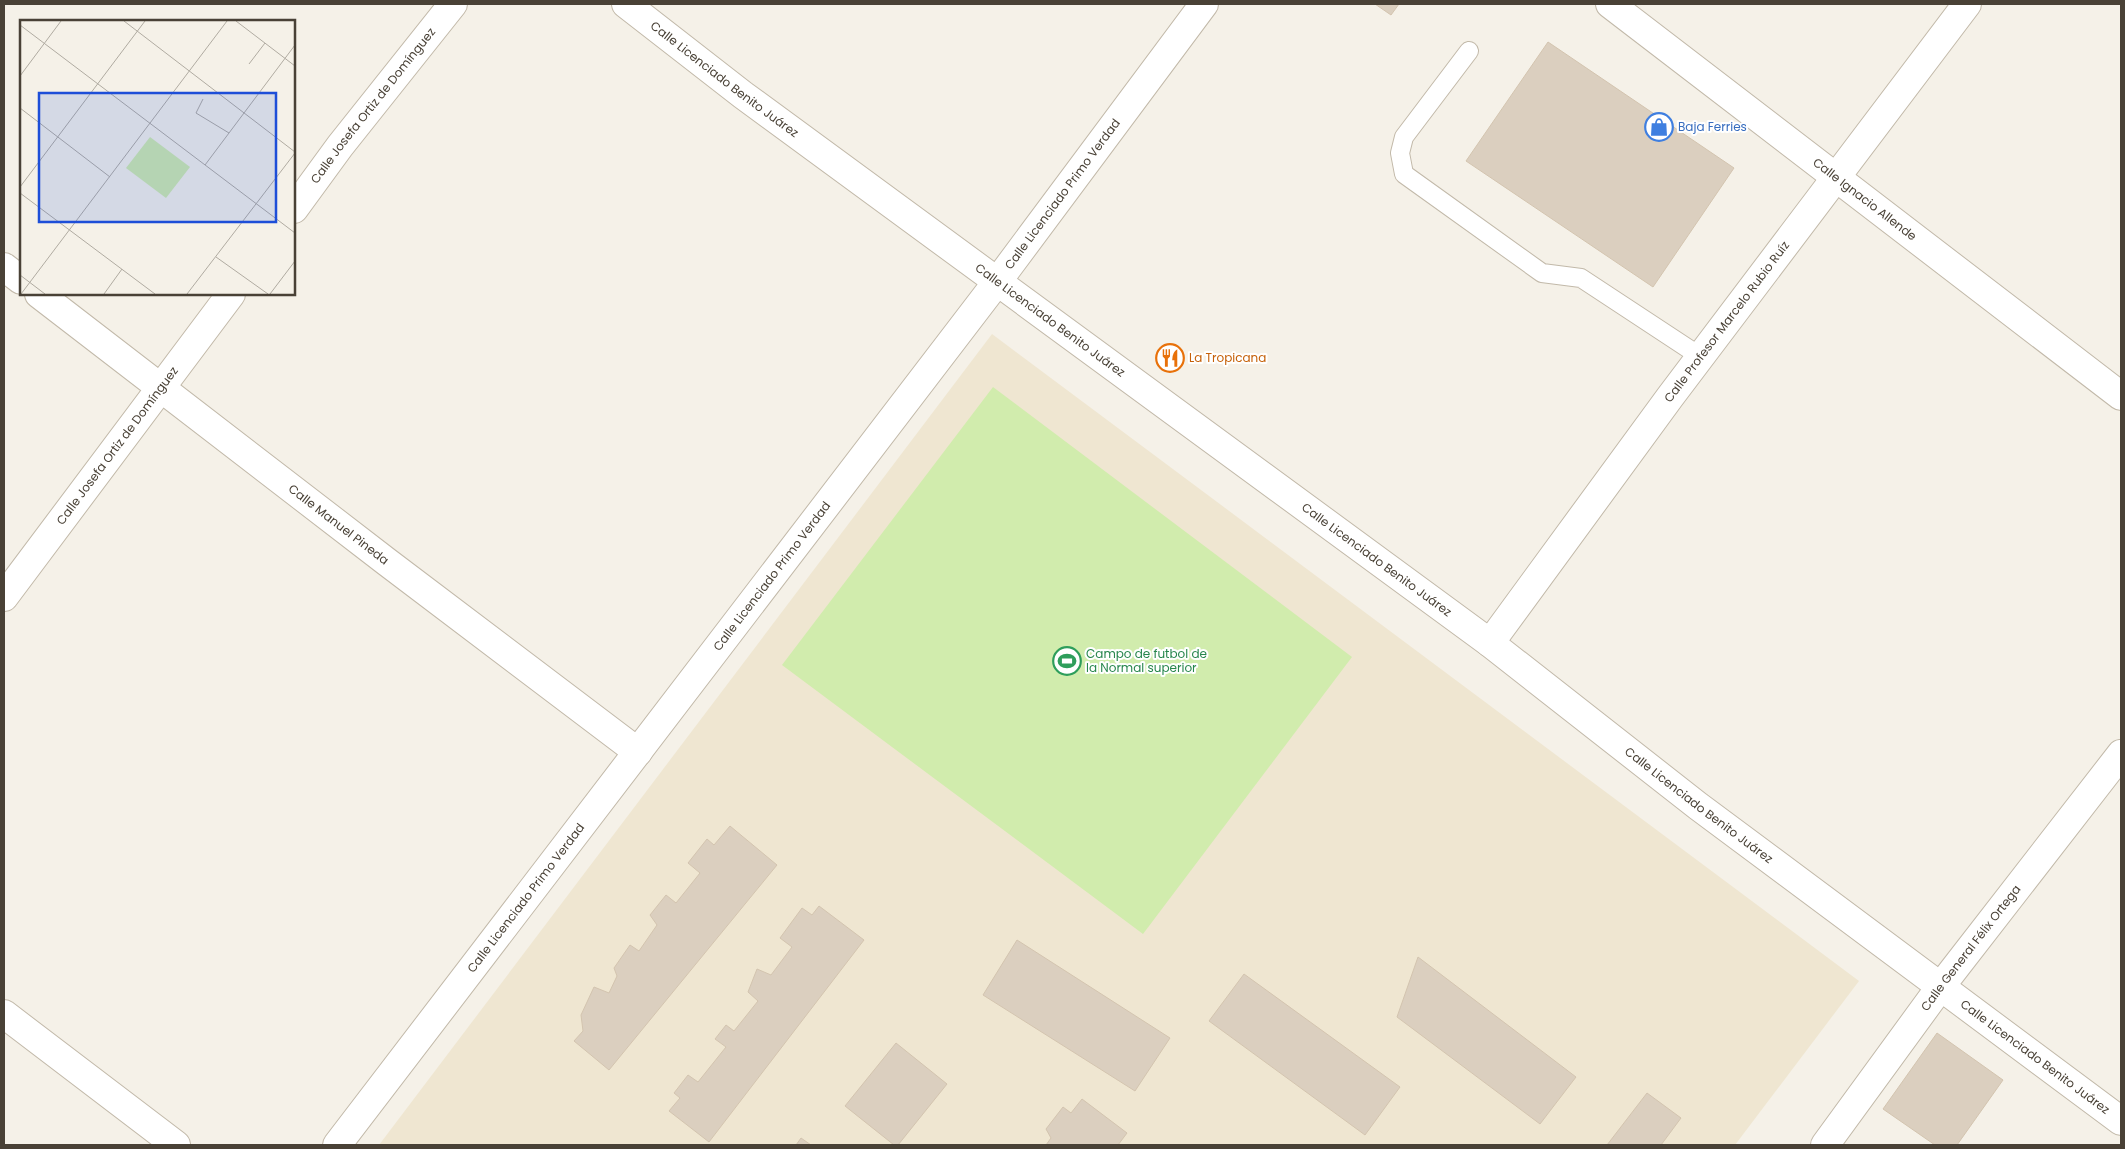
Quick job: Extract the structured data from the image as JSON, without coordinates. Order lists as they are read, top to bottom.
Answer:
{
  "streets": {
    "street": [
      "Calle Licenciado Benito Juárez",
      "Calle Josefa Ortiz de Domínguez",
      "Calle Licenciado Primo Verdad",
      "Calle Ignacio Allende",
      "Calle Profesor Marcelo Rubio Ruíz",
      "Calle Manuel Pineda",
      "Calle General Félix Ortega"
    ]
  },
  "crossings": [
    ["Calle Licenciado Benito Juárez", "Calle Licenciado Primo Verdad"],
    ["Calle Licenciado Benito Juárez", "Calle Profesor Marcelo Rubio Ruíz"],
    ["Calle Licenciado Benito Juárez", "Calle General Félix Ortega"],
    ["Calle Josefa Ortiz de Domínguez", "Calle Manuel Pineda"],
    ["Calle Licenciado Primo Verdad", "Calle Manuel Pineda"],
    ["Calle Ignacio Allende", "Calle Profesor Marcelo Rubio Ruíz"]
  ],
  "places": {
    "shop": ["Baja Ferries"],
    "restaurant": ["La Tropicana"],
    "sports": ["Campo de futbol de la Normal superior"]
  }
}
